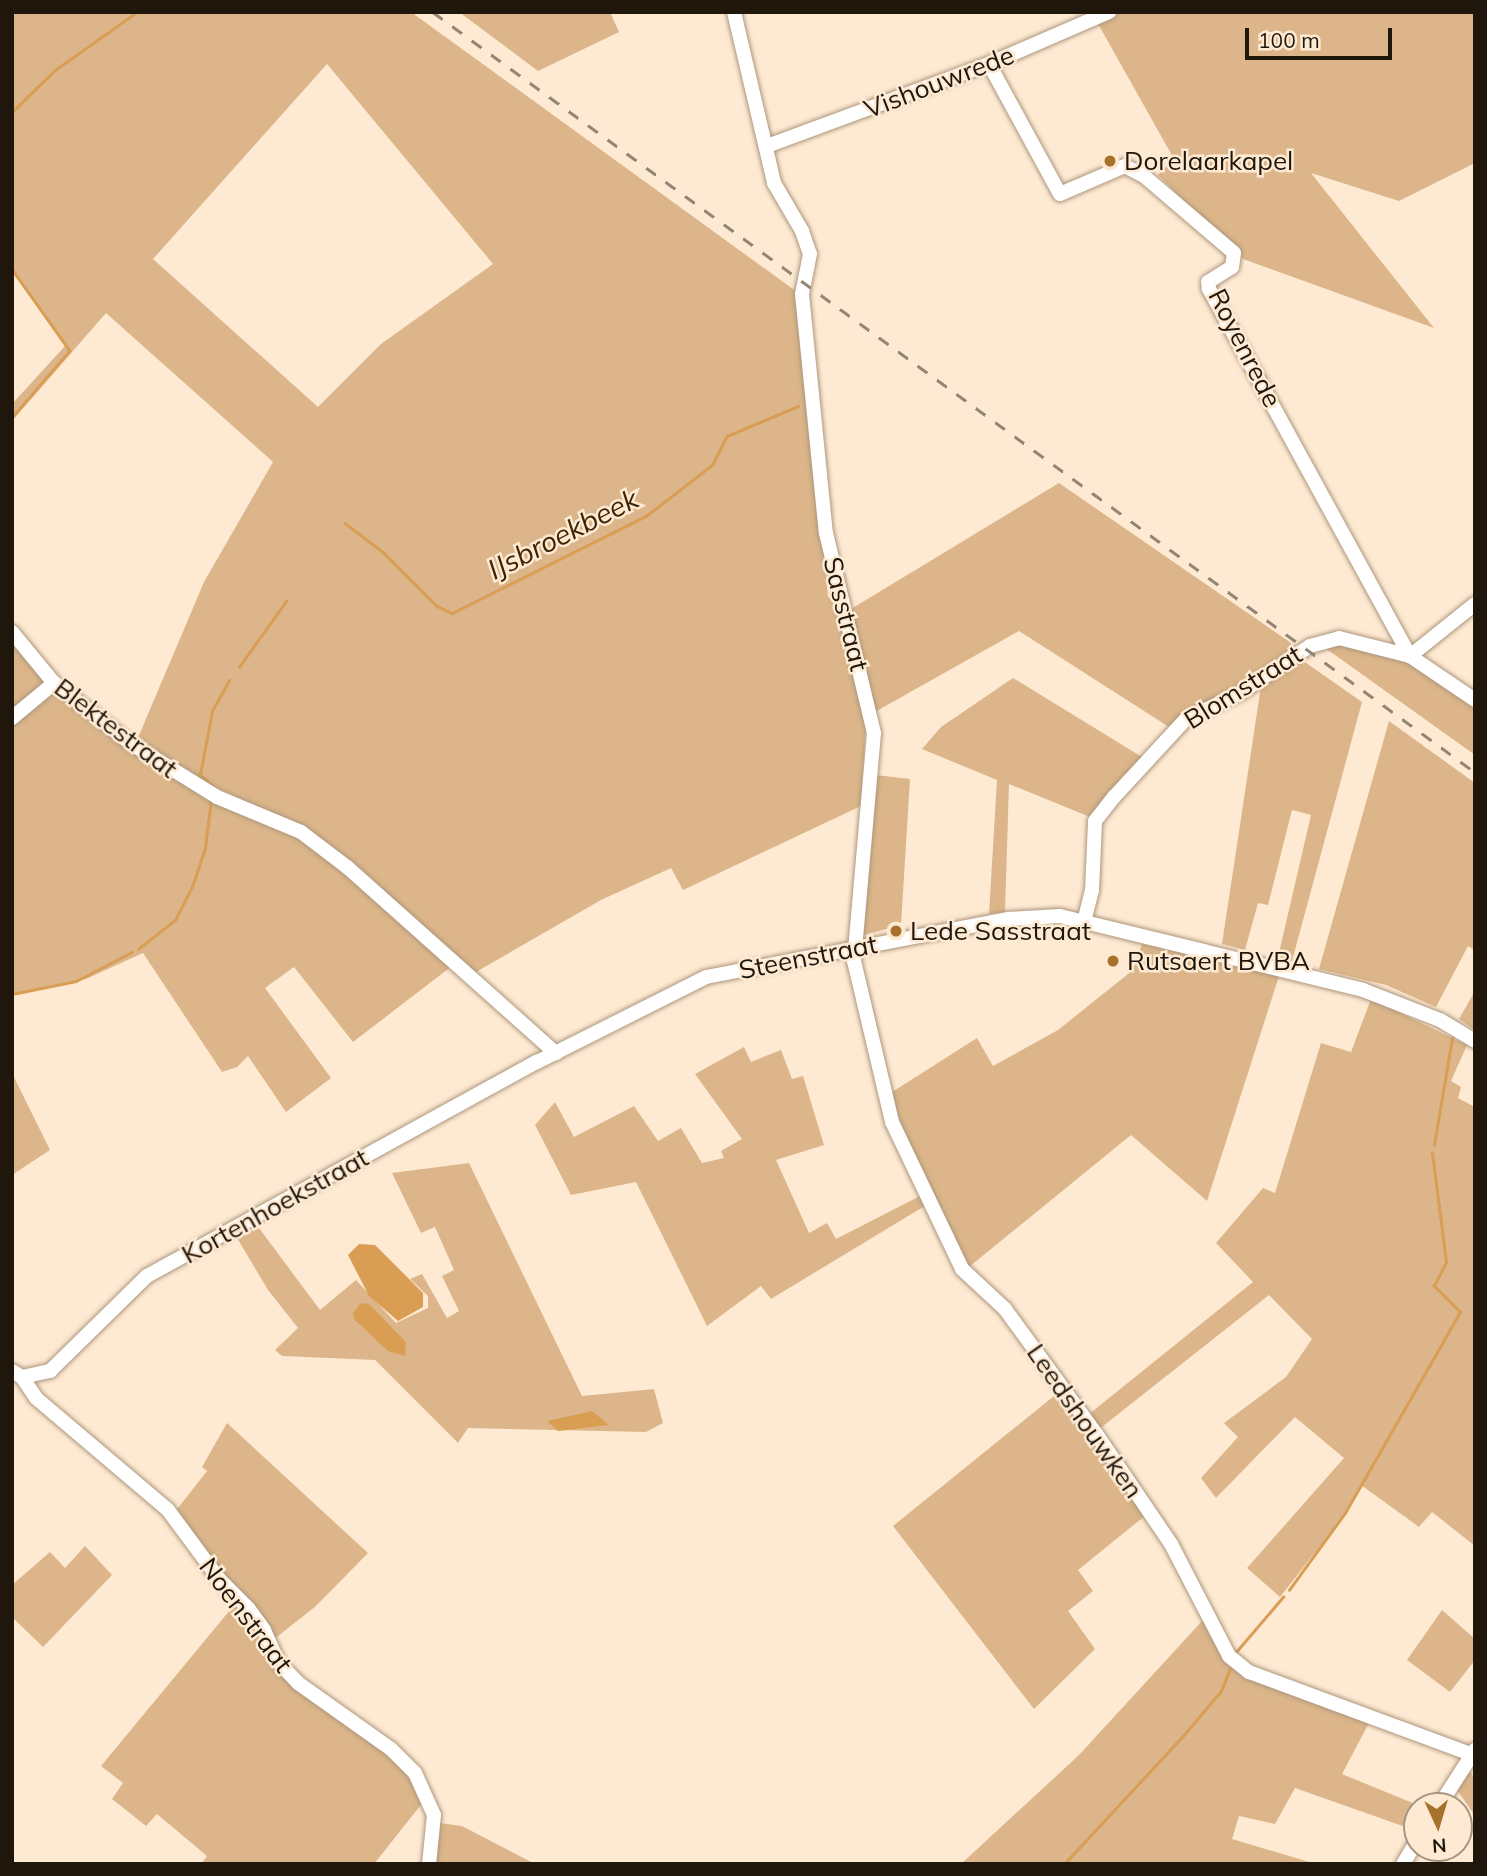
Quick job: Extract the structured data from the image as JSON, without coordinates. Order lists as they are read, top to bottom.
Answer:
{
  "streets": {
    "street": [
      "Vishouwrede",
      "Royenrede",
      "Sasstraat",
      "Blomstraat",
      "Blektestraat",
      "Steenstraat",
      "Kortenhoekstraat",
      "Leedshouwken",
      "Noenstraat"
    ]
  },
  "crossings": [
    ["Vishouwrede", "Royenrede"],
    ["Vishouwrede", "Sasstraat"],
    ["Royenrede", "Blomstraat"],
    ["Sasstraat", "Steenstraat"],
    ["Sasstraat", "Leedshouwken"],
    ["Blomstraat", "Steenstraat"],
    ["Blektestraat", "Steenstraat"],
    ["Blektestraat", "Kortenhoekstraat"],
    ["Steenstraat", "Kortenhoekstraat"],
    ["Steenstraat", "Leedshouwken"],
    ["Kortenhoekstraat", "Noenstraat"]
  ],
  "water": ["IJsbroekbeek"],
  "places": ["Dorelaarkapel", "Lede Sasstraat", "Rutsaert BVBA"],
  "scale_bar": "100 m",
  "north": "bottom"
}
